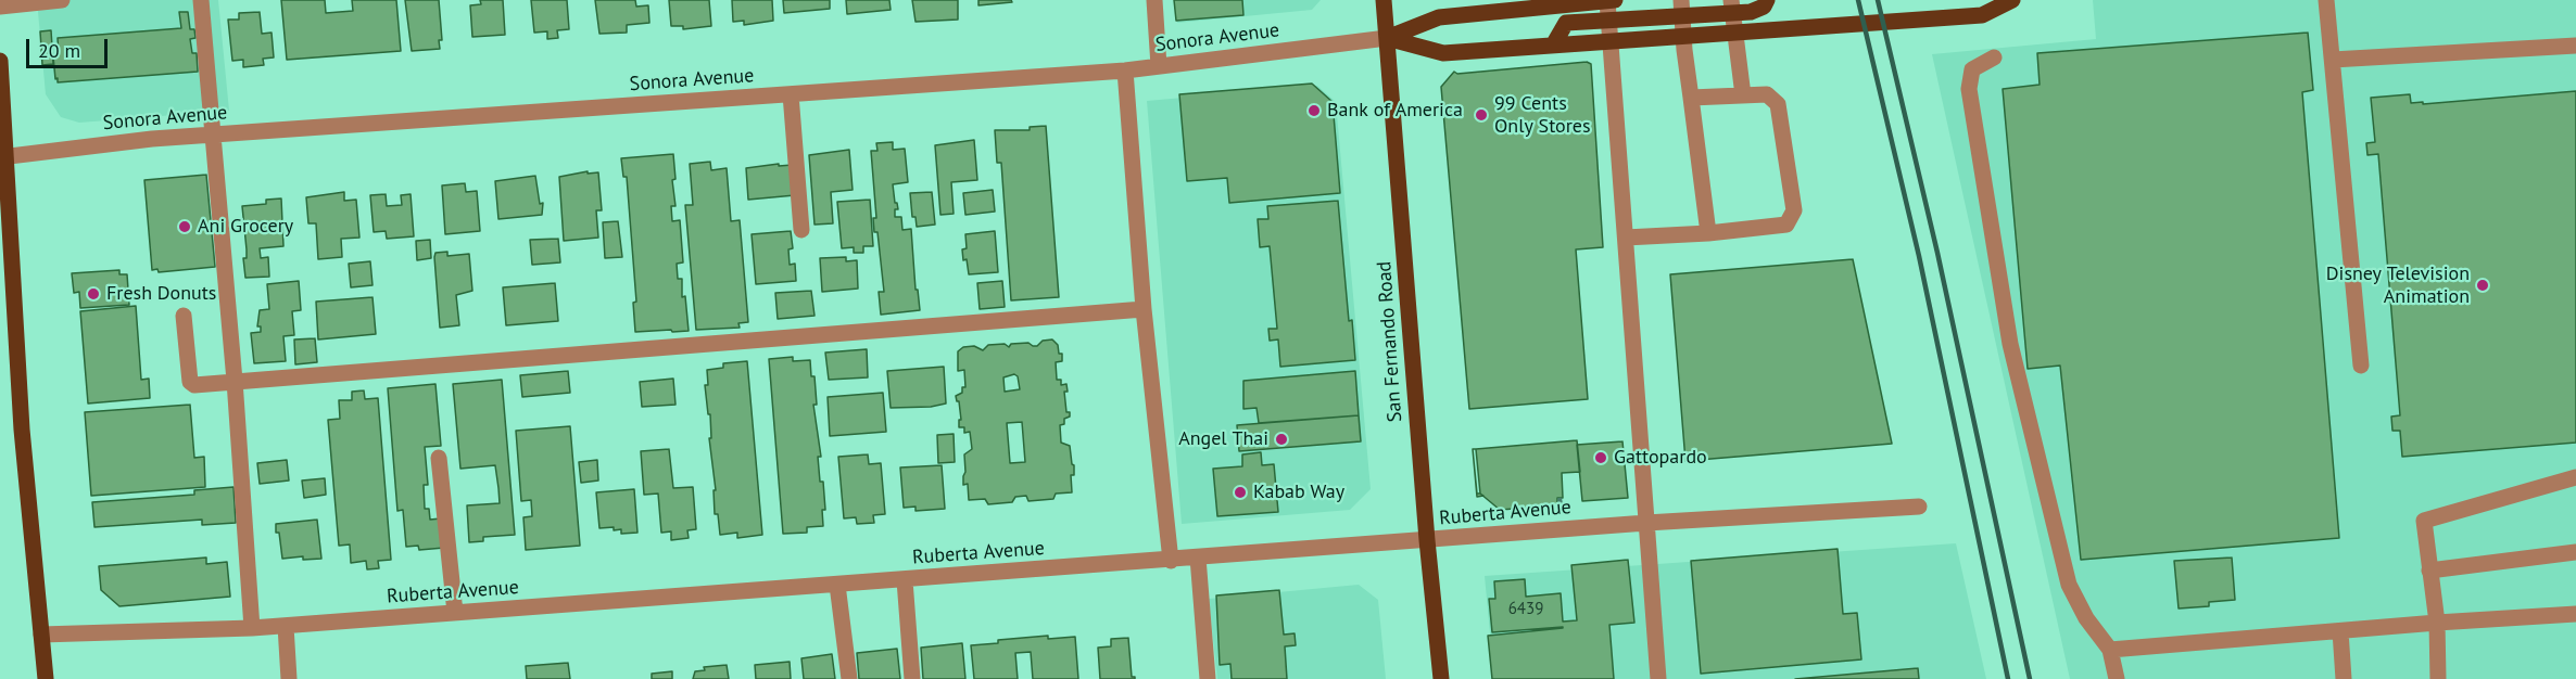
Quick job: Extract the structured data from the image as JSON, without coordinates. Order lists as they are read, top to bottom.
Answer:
{
  "streets": {
    "main road": ["Sonora Avenue", "San Fernando Road"],
    "street": ["Ruberta Avenue"]
  },
  "crossings": [
    ["Sonora Avenue", "San Fernando Road"],
    ["San Fernando Road", "Ruberta Avenue"]
  ],
  "places": [
    "Bank of America",
    "99 Cents Only Stores",
    "Ani Grocery",
    "Disney Television Animation",
    "Fresh Donuts",
    "Angel Thai",
    "Gattopardo",
    "Kabab Way"
  ],
  "house_numbers": ["6439"],
  "scale_bar": "20 m"
}
